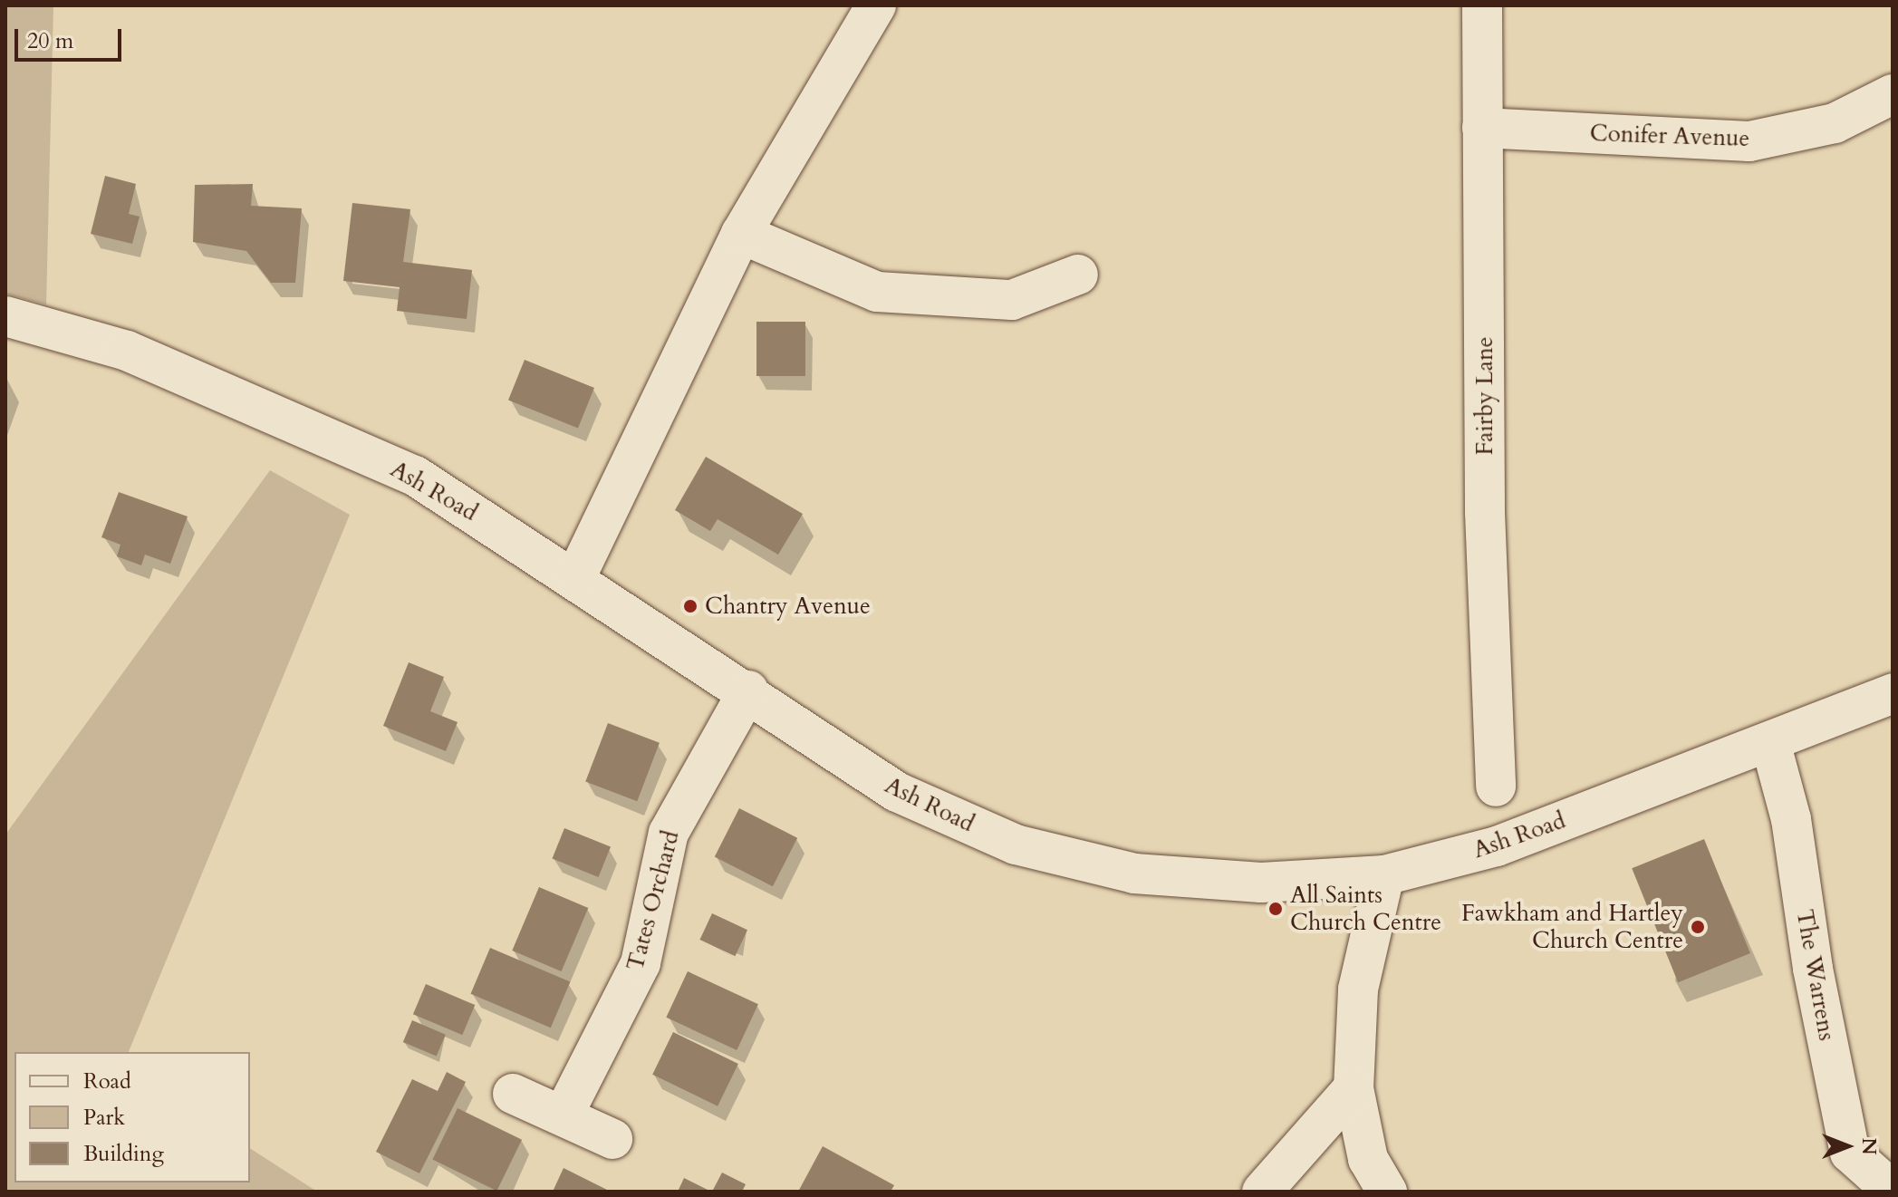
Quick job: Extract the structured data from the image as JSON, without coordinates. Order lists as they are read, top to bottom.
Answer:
{
  "streets": {
    "street": [
      "Conifer Avenue",
      "Fairby Lane",
      "Ash Road",
      "Tates Orchard",
      "The Warrens"
    ]
  },
  "crossings": [
    ["Conifer Avenue", "Fairby Lane"],
    ["Ash Road", "Tates Orchard"],
    ["Ash Road", "The Warrens"]
  ],
  "places": ["Chantry Avenue", "All Saints Church Centre", "Fawkham and Hartley Church Centre"],
  "legend": ["Road", "Park", "Building"],
  "scale_bar": "20 m",
  "north": "right"
}
